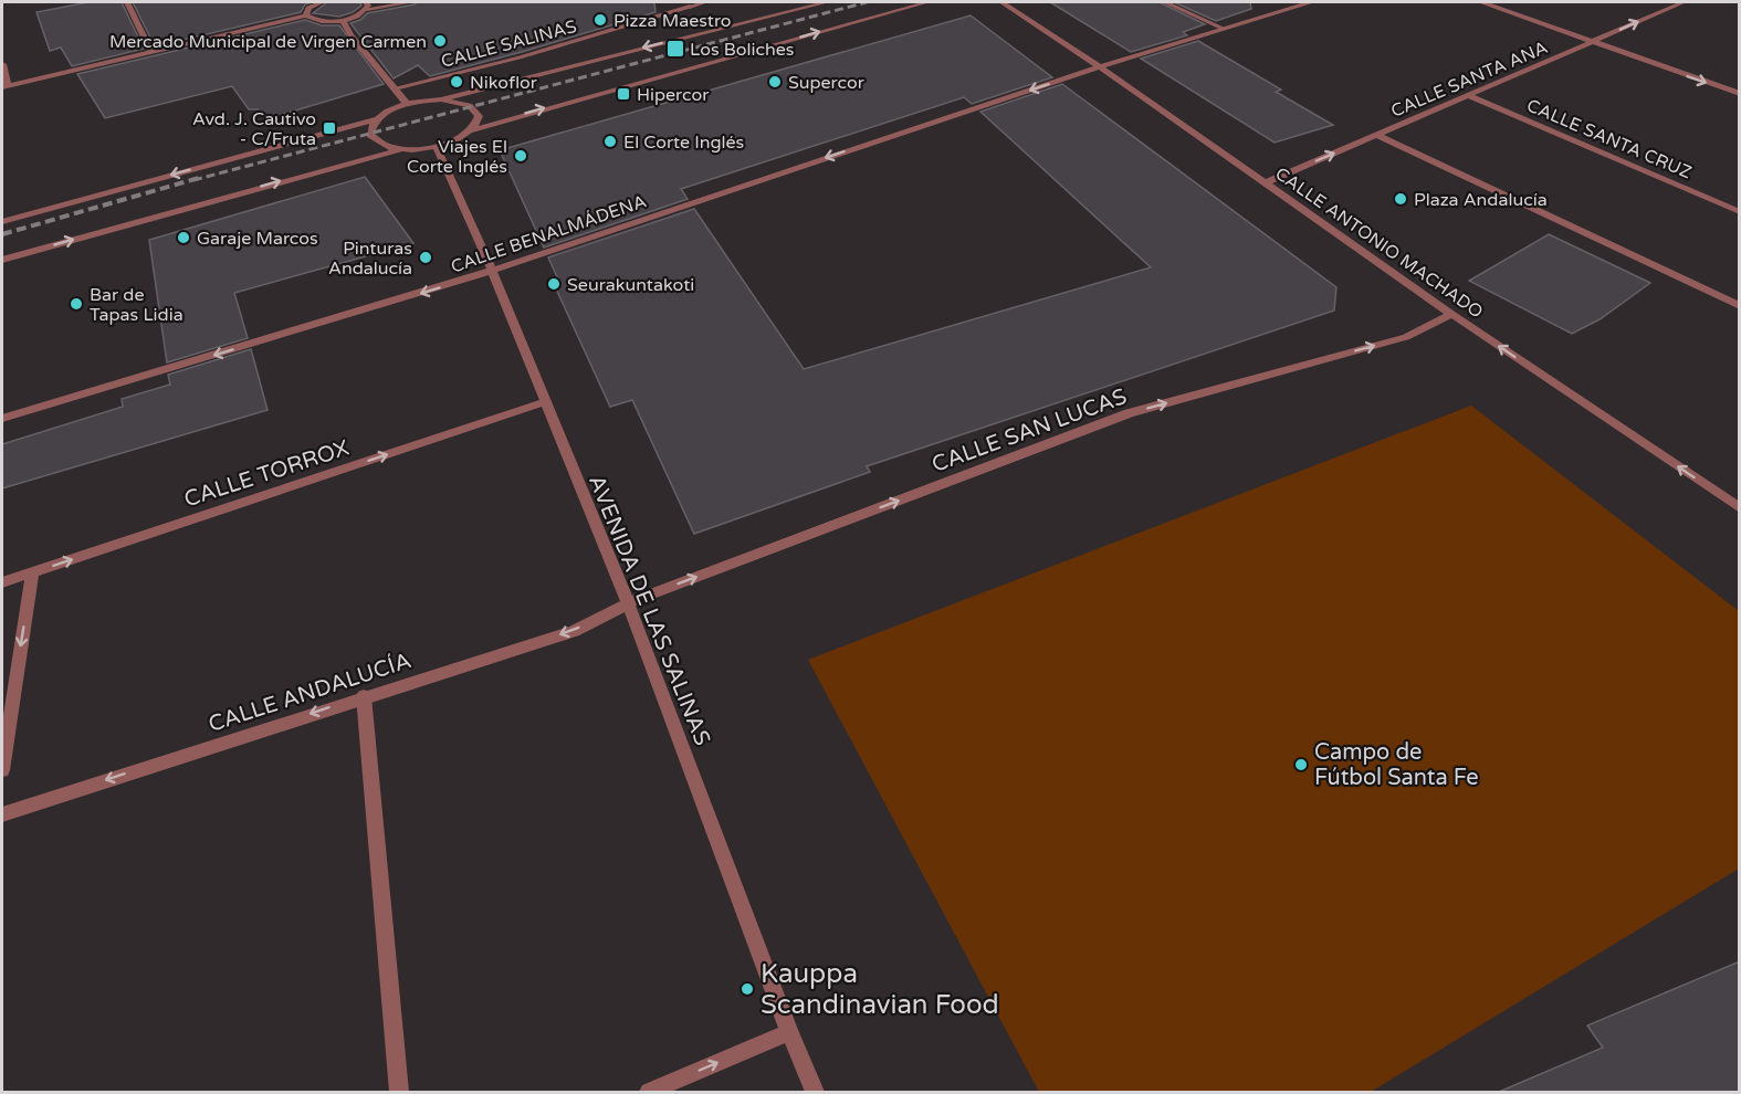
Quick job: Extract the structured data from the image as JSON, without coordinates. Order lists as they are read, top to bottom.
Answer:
{
  "streets": {
    "street": [
      "CALLE SALINAS",
      "CALLE SANTA ANA",
      "CALLE SANTA CRUZ",
      "CALLE BENALMÁDENA",
      "CALLE ANTONIO MACHADO",
      "CALLE SAN LUCAS",
      "CALLE TORROX",
      "AVENIDA DE LAS SALINAS",
      "CALLE ANDALUCÍA"
    ]
  },
  "crossings": [
    ["CALLE SANTA ANA", "CALLE SANTA CRUZ"],
    ["CALLE SANTA ANA", "CALLE ANTONIO MACHADO"],
    ["CALLE BENALMÁDENA", "CALLE ANTONIO MACHADO"],
    ["CALLE BENALMÁDENA", "AVENIDA DE LAS SALINAS"],
    ["CALLE ANTONIO MACHADO", "CALLE SAN LUCAS"],
    ["CALLE SAN LUCAS", "AVENIDA DE LAS SALINAS"],
    ["CALLE SAN LUCAS", "CALLE ANDALUCÍA"],
    ["CALLE TORROX", "AVENIDA DE LAS SALINAS"],
    ["AVENIDA DE LAS SALINAS", "CALLE ANDALUCÍA"]
  ],
  "one_way": [
    "CALLE SANTA ANA",
    "CALLE BENALMÁDENA",
    "CALLE ANTONIO MACHADO",
    "CALLE SAN LUCAS",
    "CALLE TORROX",
    "CALLE ANDALUCÍA"
  ],
  "places": {
    "other": [
      "Pizza Maestro",
      "Mercado Municipal de Virgen Carmen",
      "Nikoflor",
      "Supercor",
      "El Corte Inglés",
      "Viajes El Corte Inglés",
      "Plaza Andalucía",
      "Garaje Marcos",
      "Pinturas Andalucía",
      "Seurakuntakoti",
      "Bar de Tapas Lidia",
      "Campo de Fútbol Santa Fe",
      "Kauppa Scandinavian Food"
    ],
    "transit": ["Los Boliches", "Hipercor", "Avd. J. Cautivo - C/Fruta"]
  }
}
